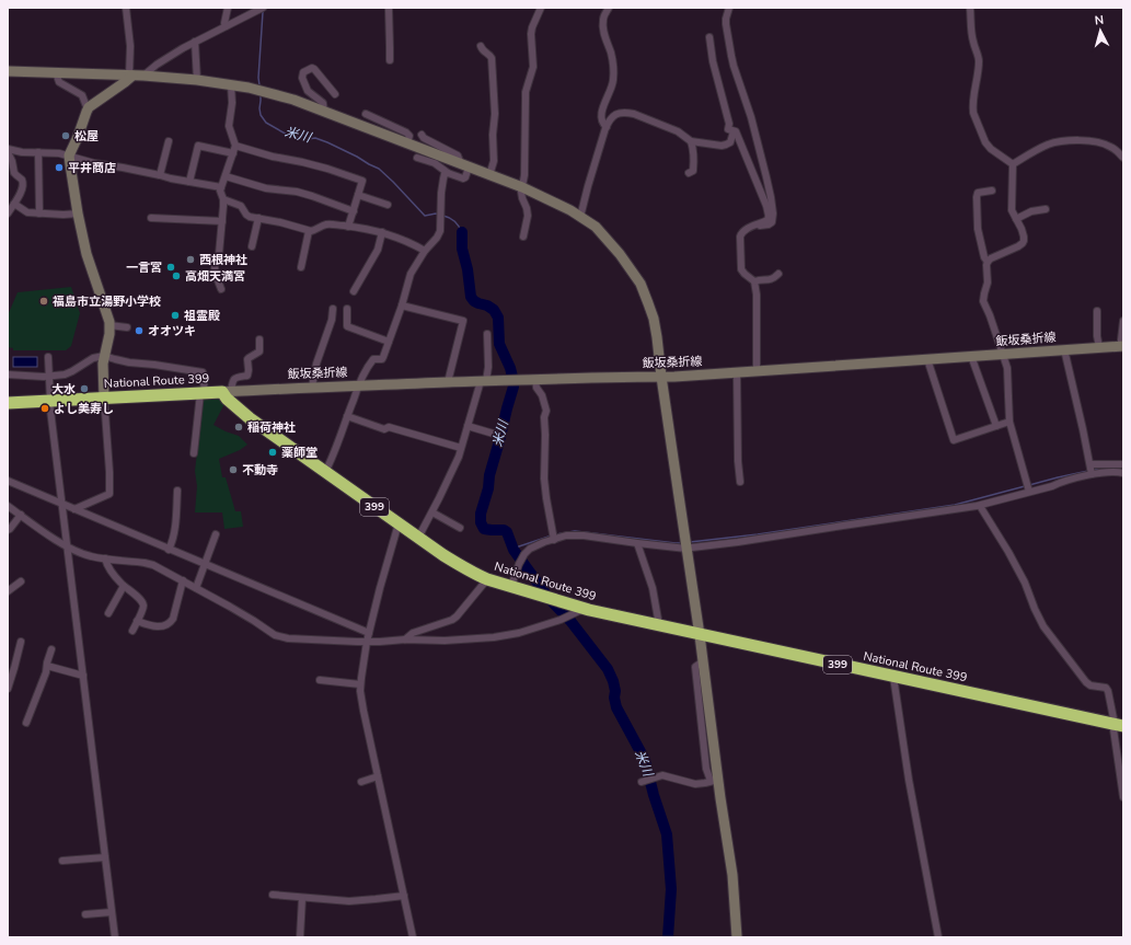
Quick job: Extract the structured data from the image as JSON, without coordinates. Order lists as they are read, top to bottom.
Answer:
{
  "streets": {
    "highway": ["National Route 399", "399"],
    "street": ["飯坂桑折線"]
  },
  "crossings": [
    ["飯坂桑折線", "National Route 399"]
  ],
  "water": ["米川"],
  "places": [
    "松屋",
    "平井商店",
    "西根神社",
    "一言宮",
    "高畑天満宮",
    "福島市立湯野小学校",
    "祖霊殿",
    "オオツキ",
    "大水",
    "よし美寿し",
    "稲荷神社",
    "薬師堂",
    "不動寺"
  ],
  "north": "top"
}
